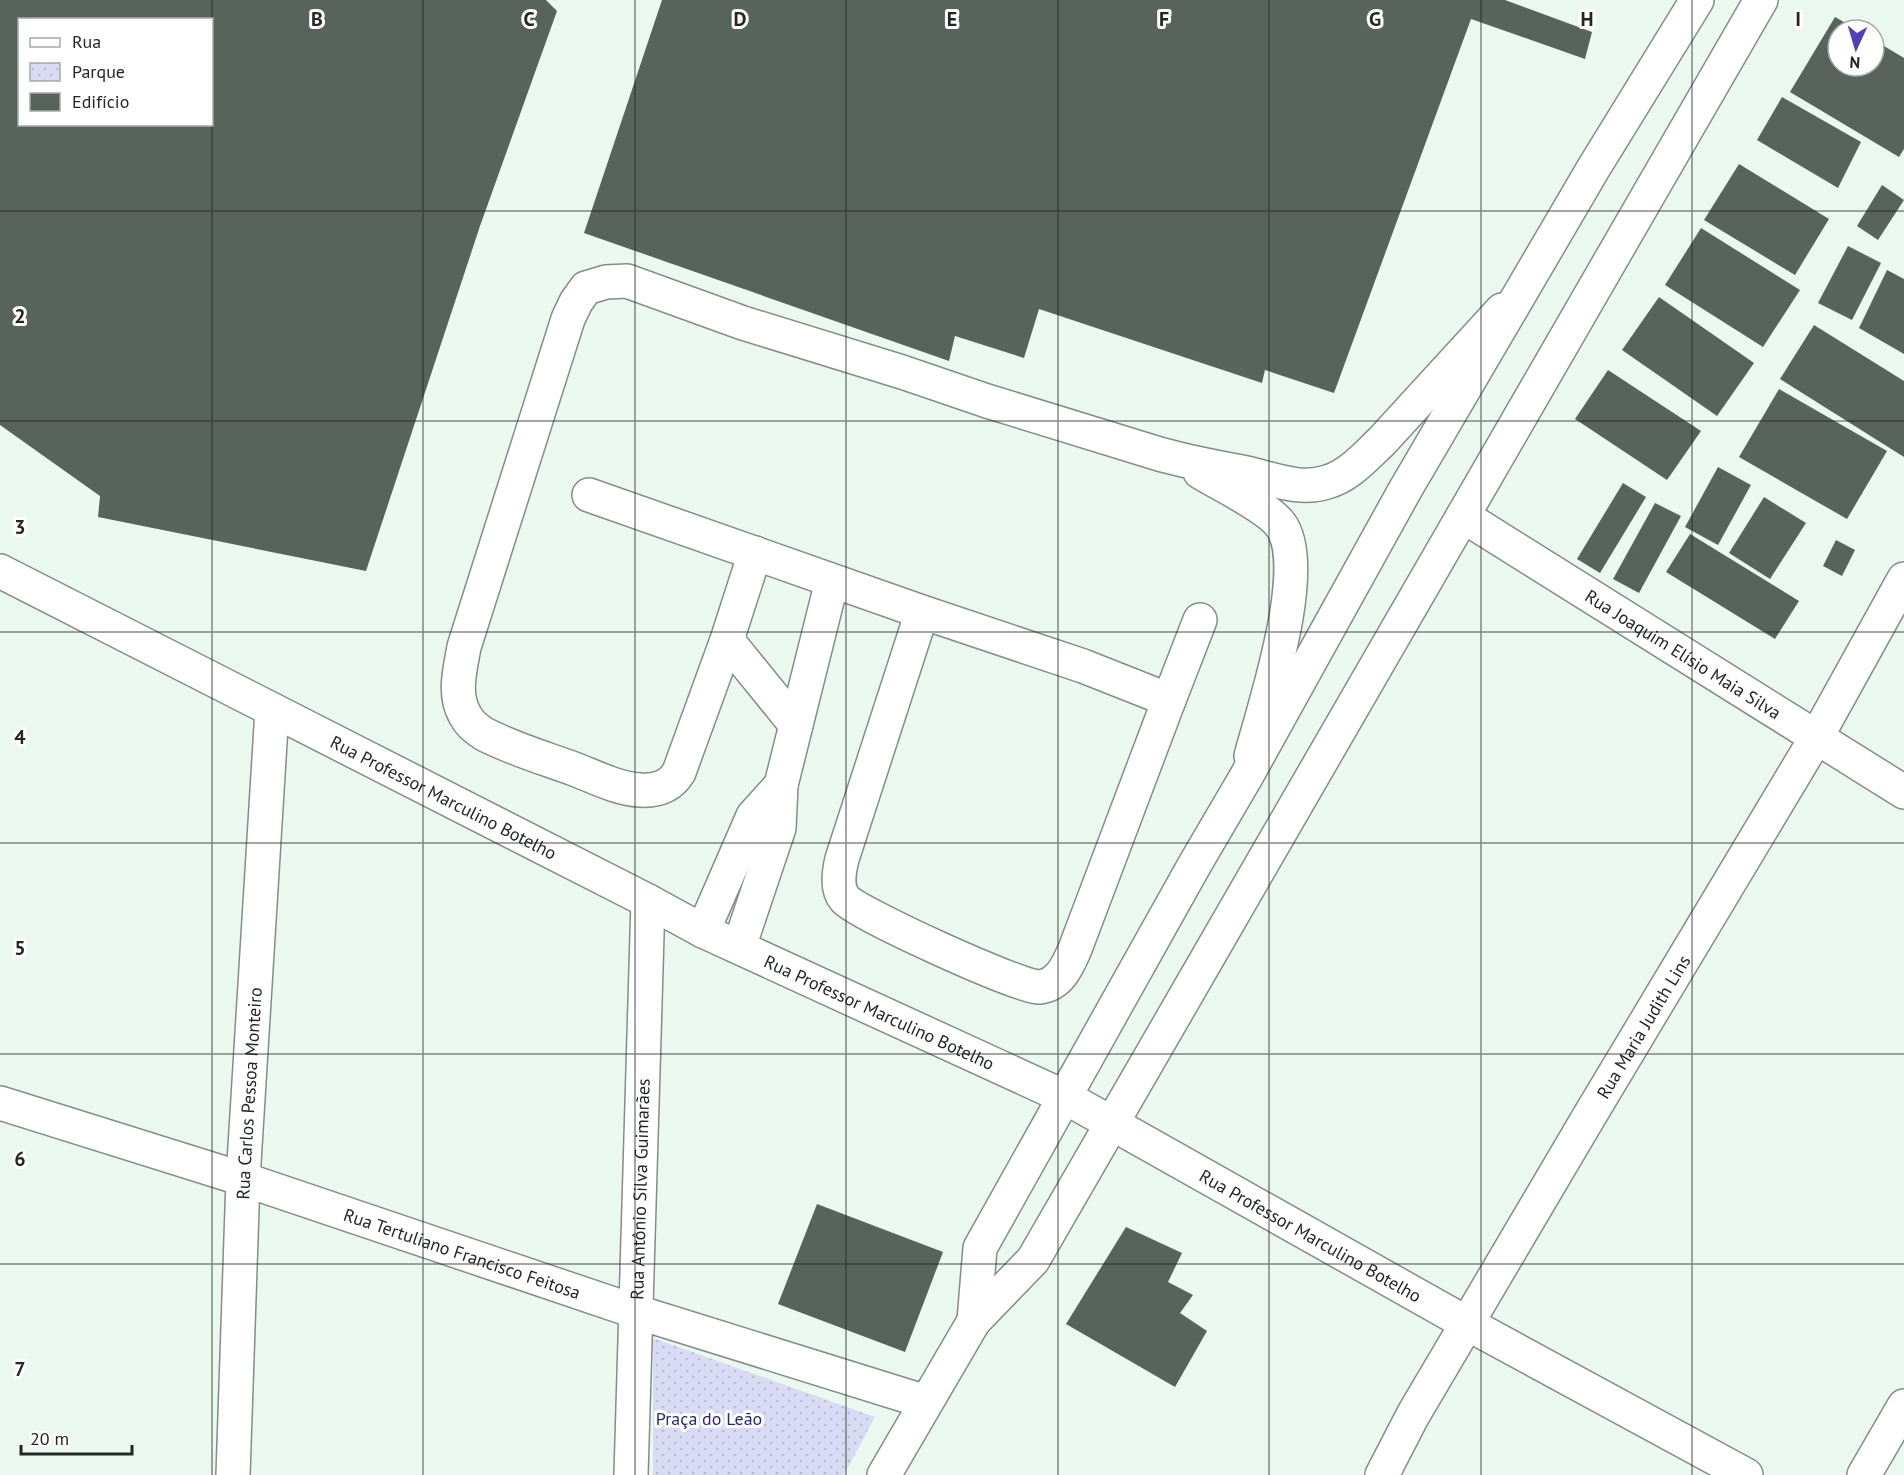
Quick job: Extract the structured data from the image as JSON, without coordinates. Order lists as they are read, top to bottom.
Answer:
{
  "streets": {
    "street": [
      "Rua Joaquim Elísio Maia Silva",
      "Rua Professor Marculino Botelho",
      "Rua Maria Judith Lins",
      "Rua Carlos Pessoa Monteiro",
      "Rua Antônio Silva Guimarães",
      "Rua Tertuliano Francisco Feitosa"
    ]
  },
  "crossings": [
    ["Rua Joaquim Elísio Maia Silva", "Rua Maria Judith Lins"],
    ["Rua Professor Marculino Botelho", "Rua Maria Judith Lins"],
    ["Rua Professor Marculino Botelho", "Rua Carlos Pessoa Monteiro"],
    ["Rua Professor Marculino Botelho", "Rua Antônio Silva Guimarães"],
    ["Rua Carlos Pessoa Monteiro", "Rua Tertuliano Francisco Feitosa"],
    ["Rua Antônio Silva Guimarães", "Rua Tertuliano Francisco Feitosa"]
  ],
  "parks": ["Praça do Leão"],
  "legend": ["Rua", "Parque", "Edifício"],
  "scale_bar": "20 m",
  "north": "bottom",
  "grid": {
    "columns": [
      "B",
      "C",
      "D",
      "E",
      "F",
      "G",
      "H",
      "I"
    ],
    "rows": [
      "2",
      "3",
      "4",
      "5",
      "6",
      "7"
    ]
  }
}
